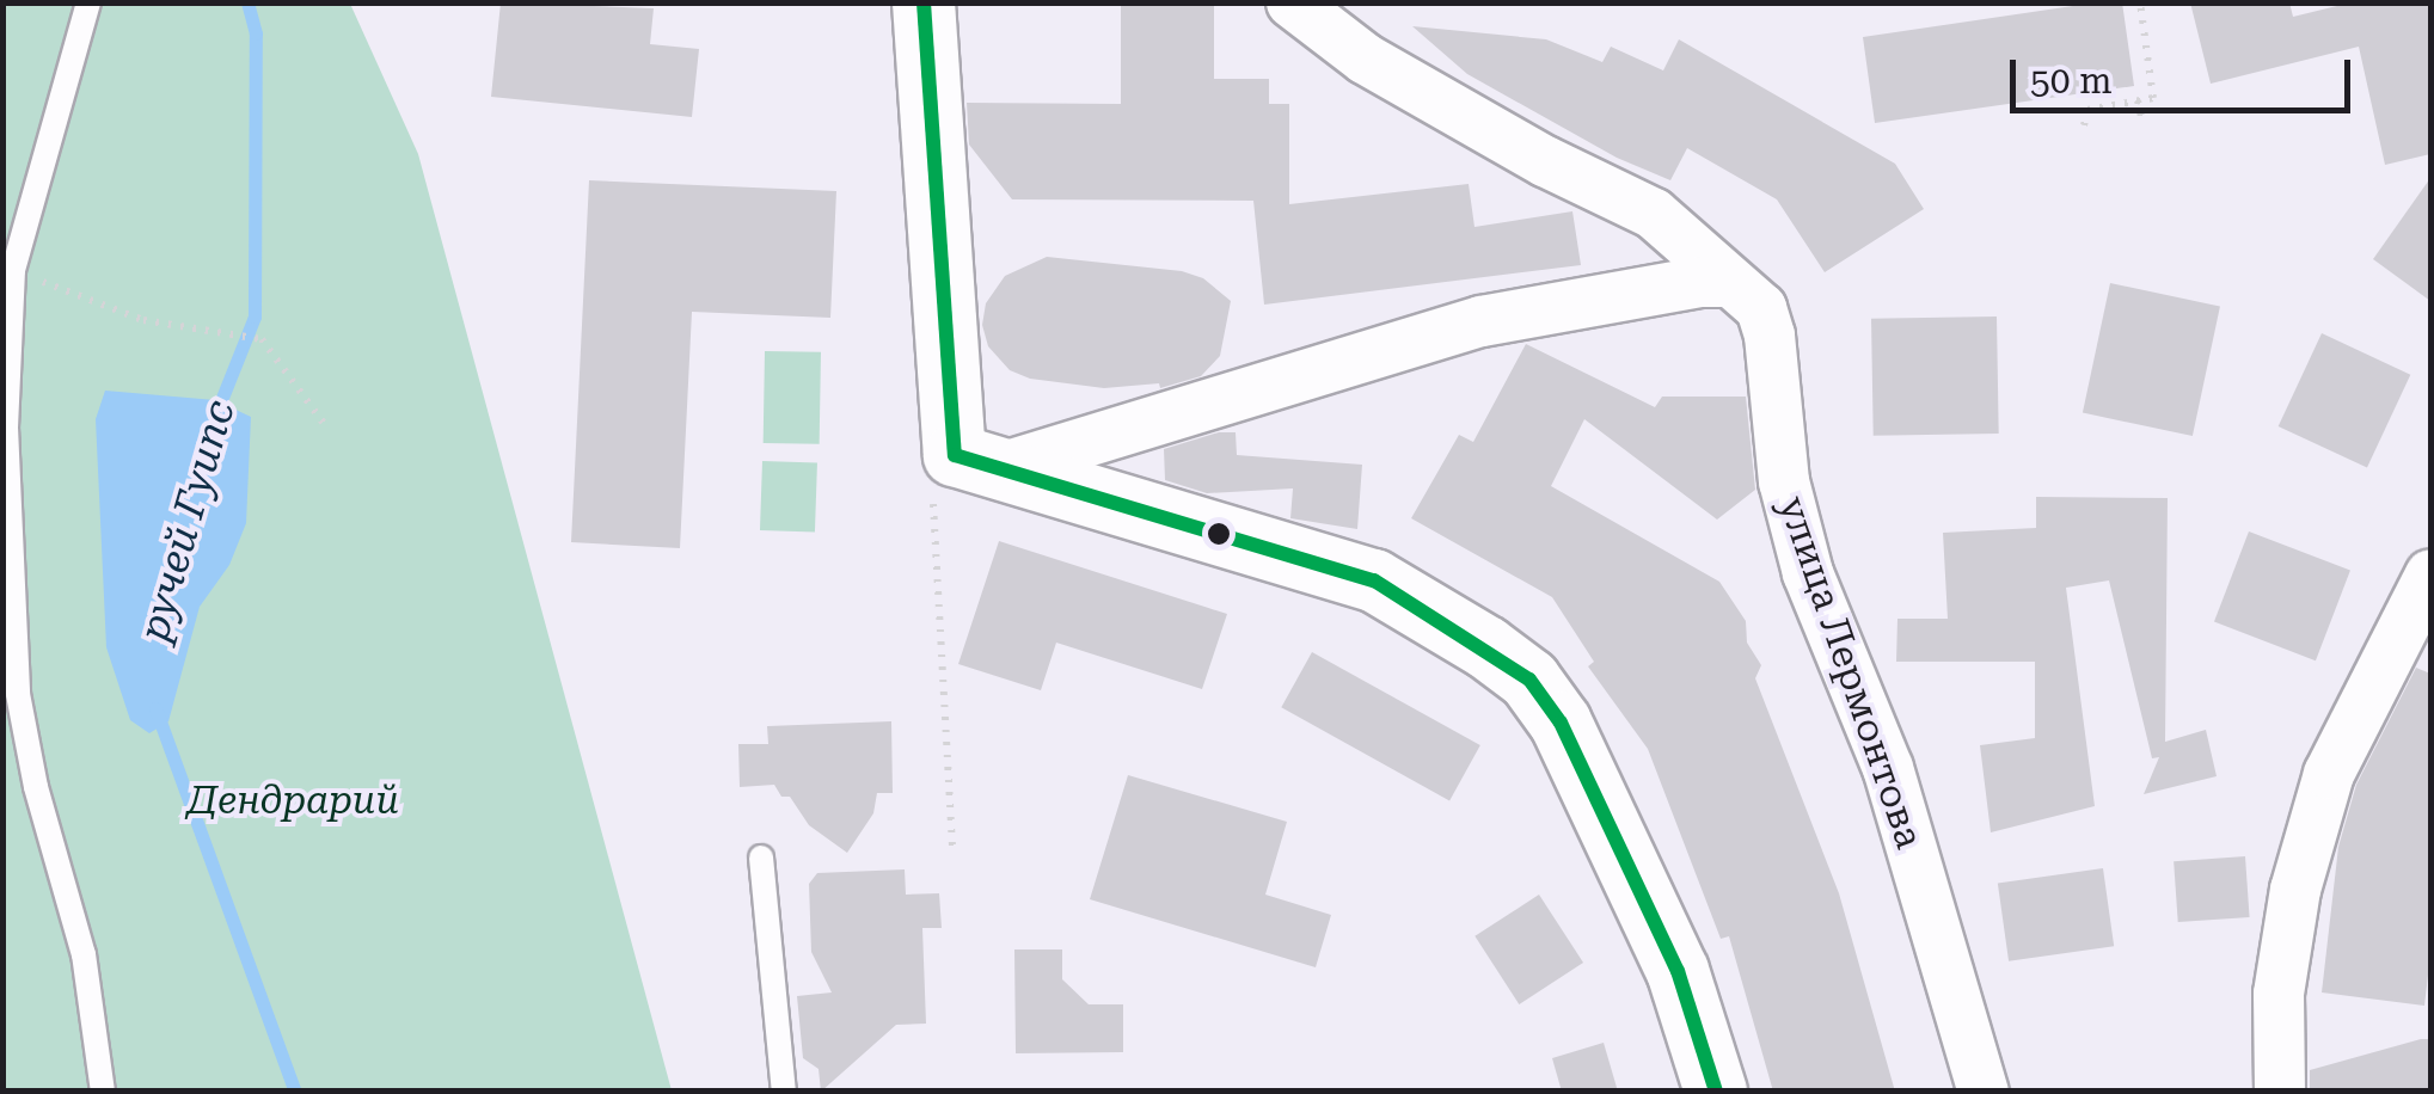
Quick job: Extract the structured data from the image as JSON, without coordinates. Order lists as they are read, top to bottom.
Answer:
{
  "streets": {
    "street": ["улица Лермонтова"]
  },
  "water": ["ручей Гуипс"],
  "parks": ["Дендрарий"],
  "scale_bar": "50 m"
}
